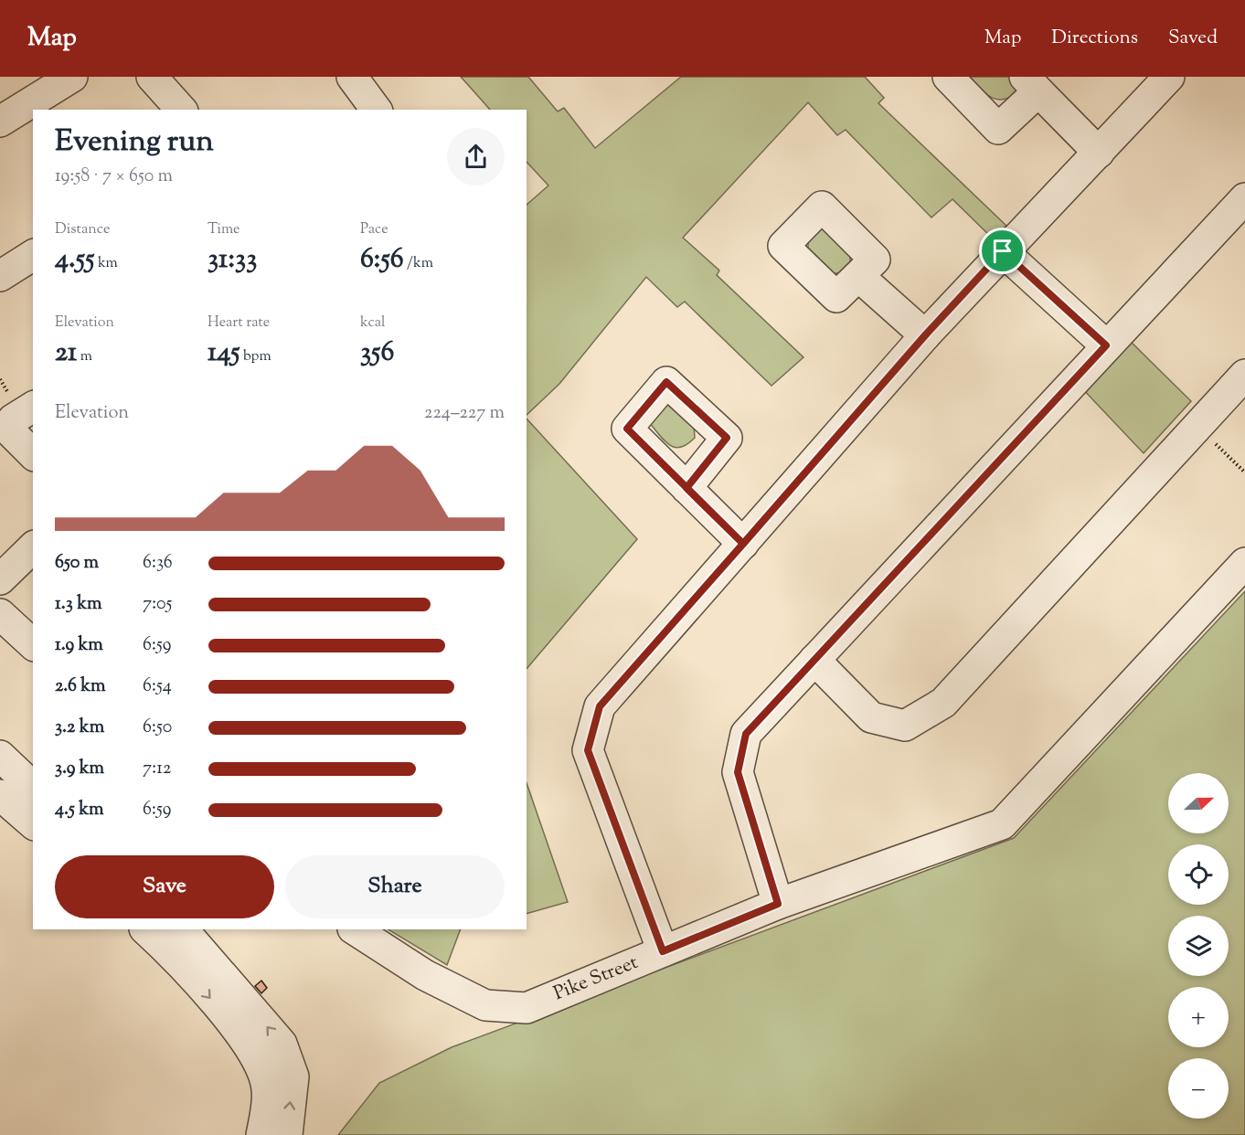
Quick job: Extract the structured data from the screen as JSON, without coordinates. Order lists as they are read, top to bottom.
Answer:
{
  "streets": {
    "street": ["Pike Street"]
  },
  "north": "right",
  "page": {
    "header": "Map",
    "nav": ["Map", "Directions", "Saved"],
    "heading": ["Evening run", "19:58 · 7 × 650 m"],
    "stats": [
      ["Distance", "4.55 km"],
      ["Time", "31:33"],
      ["Pace", "6:56 /km"],
      ["Elevation", "21 m"],
      ["Heart rate", "145 bpm"],
      ["kcal", "356"]
    ],
    "chart": ["Elevation", "224–227 m"],
    "list": [
      {
        "name": "650 m",
        "note": "6:36"
      },
      {
        "name": "1.3 km",
        "note": "7:05"
      },
      {
        "name": "1.9 km",
        "note": "6:59"
      },
      {
        "name": "2.6 km",
        "note": "6:54"
      },
      {
        "name": "3.2 km",
        "note": "6:50"
      },
      {
        "name": "3.9 km",
        "note": "7:12"
      },
      {
        "name": "4.5 km",
        "note": "6:59"
      }
    ],
    "map_buttons": ["+", "−"],
    "buttons": ["Save", "Share"]
  }
}
